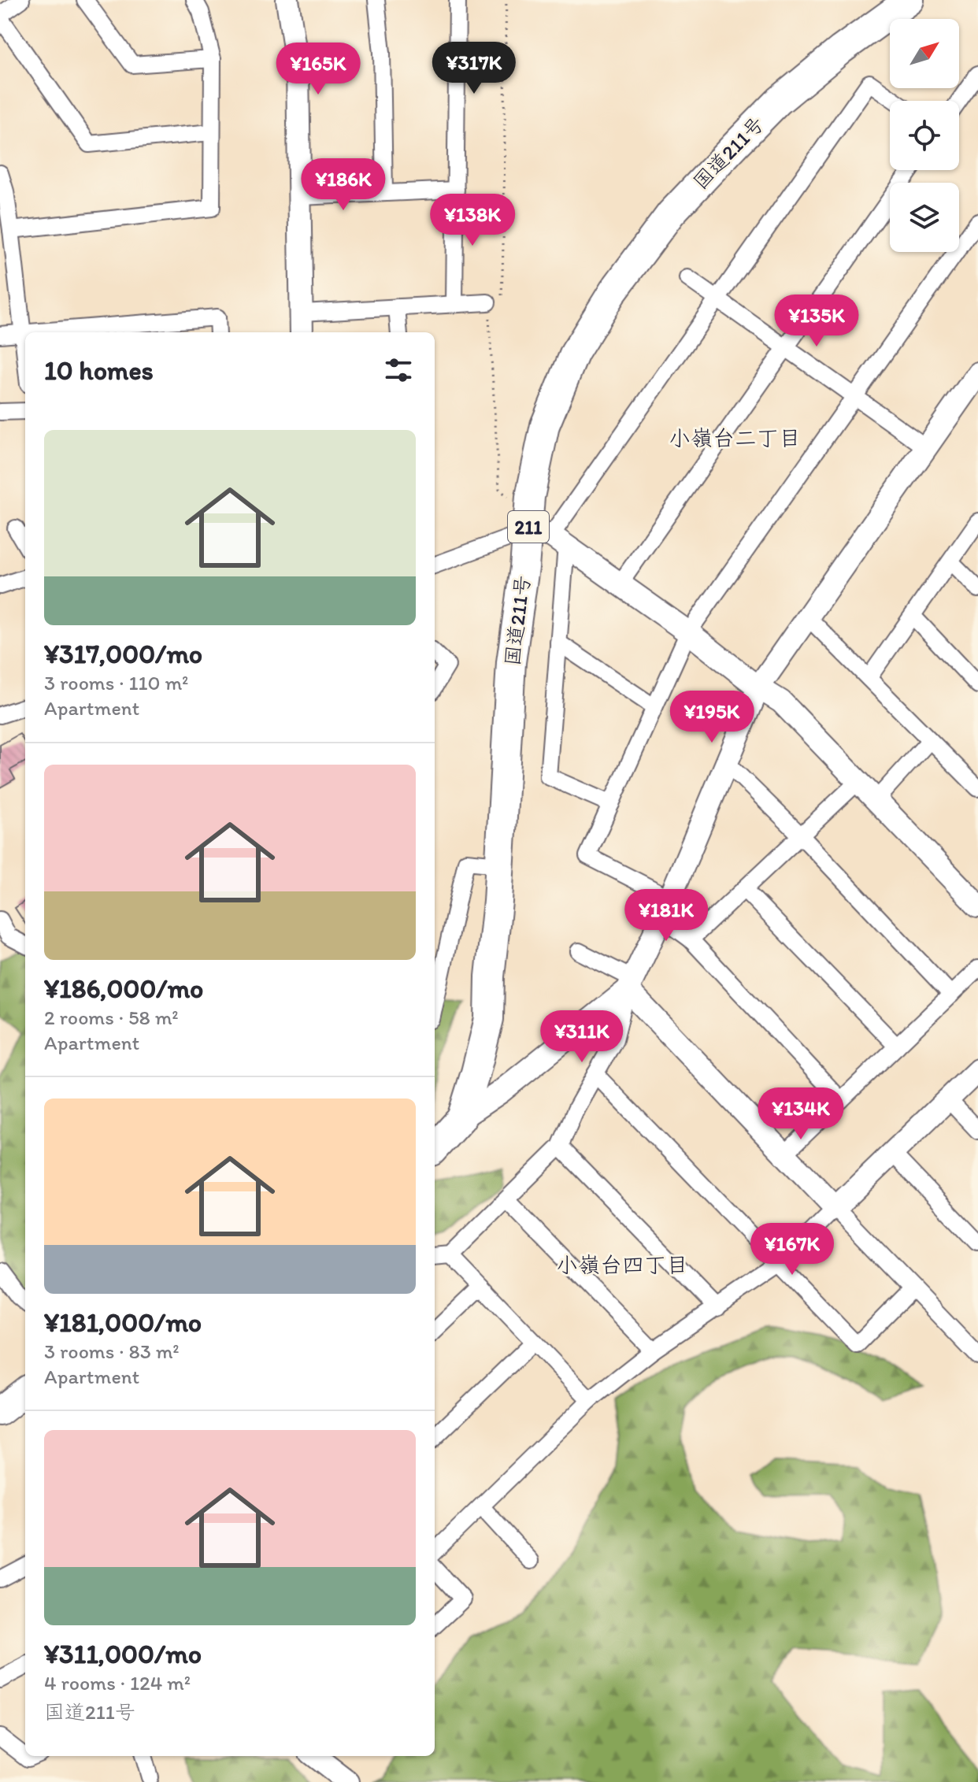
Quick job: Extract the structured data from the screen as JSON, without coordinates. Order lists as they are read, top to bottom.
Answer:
{
  "streets": {
    "highway": ["国道211号", "211"]
  },
  "districts": ["小嶺台二丁目", "小嶺台四丁目"],
  "north": "top right",
  "page": {
    "price": [
      "¥317K",
      "¥165K",
      "¥186K",
      "¥138K",
      "¥135K",
      "¥195K",
      "¥181K",
      "¥311K",
      "¥134K",
      "¥167K"
    ],
    "heading": "10 homes",
    "list": [
      {
        "name": "¥317,000/mo",
        "note": "3 rooms · 110 m² · Apartment"
      },
      {
        "name": "¥186,000/mo",
        "note": "2 rooms · 58 m² · Apartment"
      },
      {
        "name": "¥181,000/mo",
        "note": "3 rooms · 83 m² · Apartment"
      },
      {
        "name": "¥311,000/mo",
        "note": "4 rooms · 124 m² · 国道211号"
      }
    ]
  }
}
